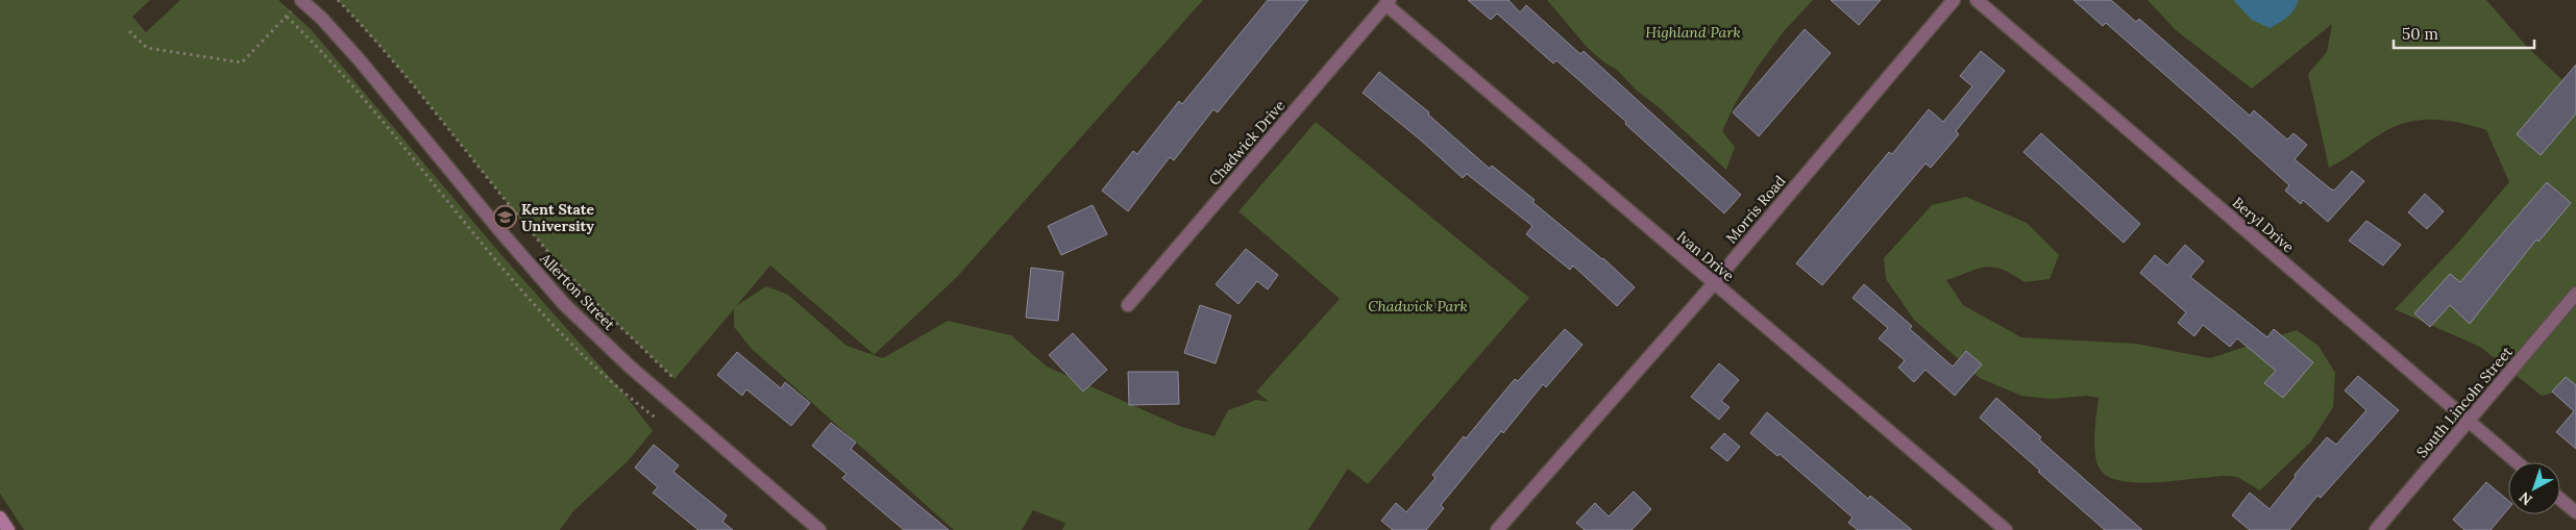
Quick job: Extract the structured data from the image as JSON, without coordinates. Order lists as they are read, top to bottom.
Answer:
{
  "streets": {
    "street": [
      "Chadwick Drive",
      "Morris Road",
      "Beryl Drive",
      "Ivan Drive",
      "Allerton Street",
      "South Lincoln Street"
    ]
  },
  "crossings": [
    ["Chadwick Drive", "Ivan Drive"],
    ["Morris Road", "Ivan Drive"],
    ["Beryl Drive", "South Lincoln Street"]
  ],
  "parks": ["Highland Park", "Chadwick Park"],
  "places": {
    "school or university": ["Kent State University"]
  },
  "scale_bar": "50 m",
  "north": "bottom left"
}
